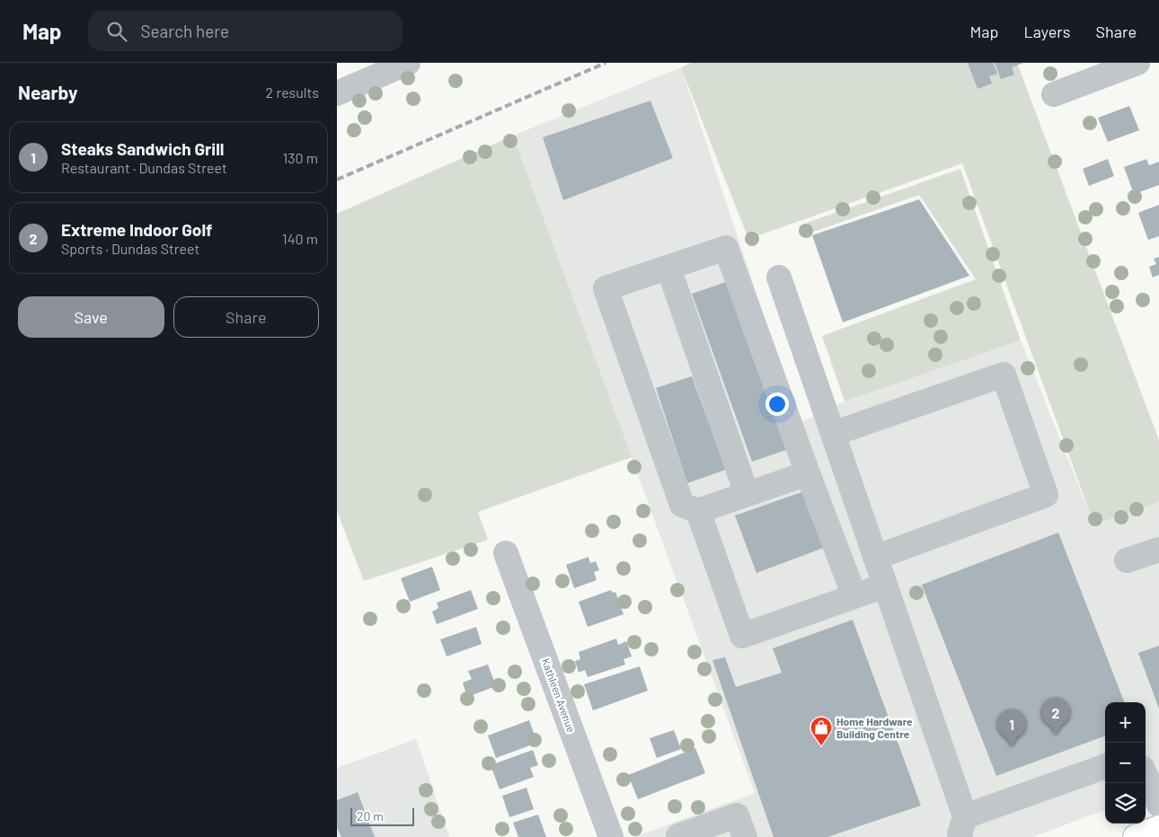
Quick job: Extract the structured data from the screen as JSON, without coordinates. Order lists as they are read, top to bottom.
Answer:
{
  "streets": {
    "street": ["Kathleen Avenue"]
  },
  "places": {
    "shop": ["Home Hardware Building Centre"]
  },
  "scale_bar": "20 m",
  "page": {
    "header": "Map",
    "search": "Search here",
    "nav": ["Map", "Layers", "Share"],
    "heading": ["Nearby", "2 results"],
    "list": [
      {
        "mark": "1",
        "name": "Steaks Sandwich Grill",
        "note": "Restaurant · Dundas Street",
        "value": "130 m"
      },
      {
        "mark": "2",
        "name": "Extreme Indoor Golf",
        "note": "Sports · Dundas Street",
        "value": "140 m"
      }
    ],
    "buttons": ["Save", "Share"],
    "pins": ["2", "1"],
    "map_buttons": ["+", "−"],
    "scale": "20 m"
  }
}
